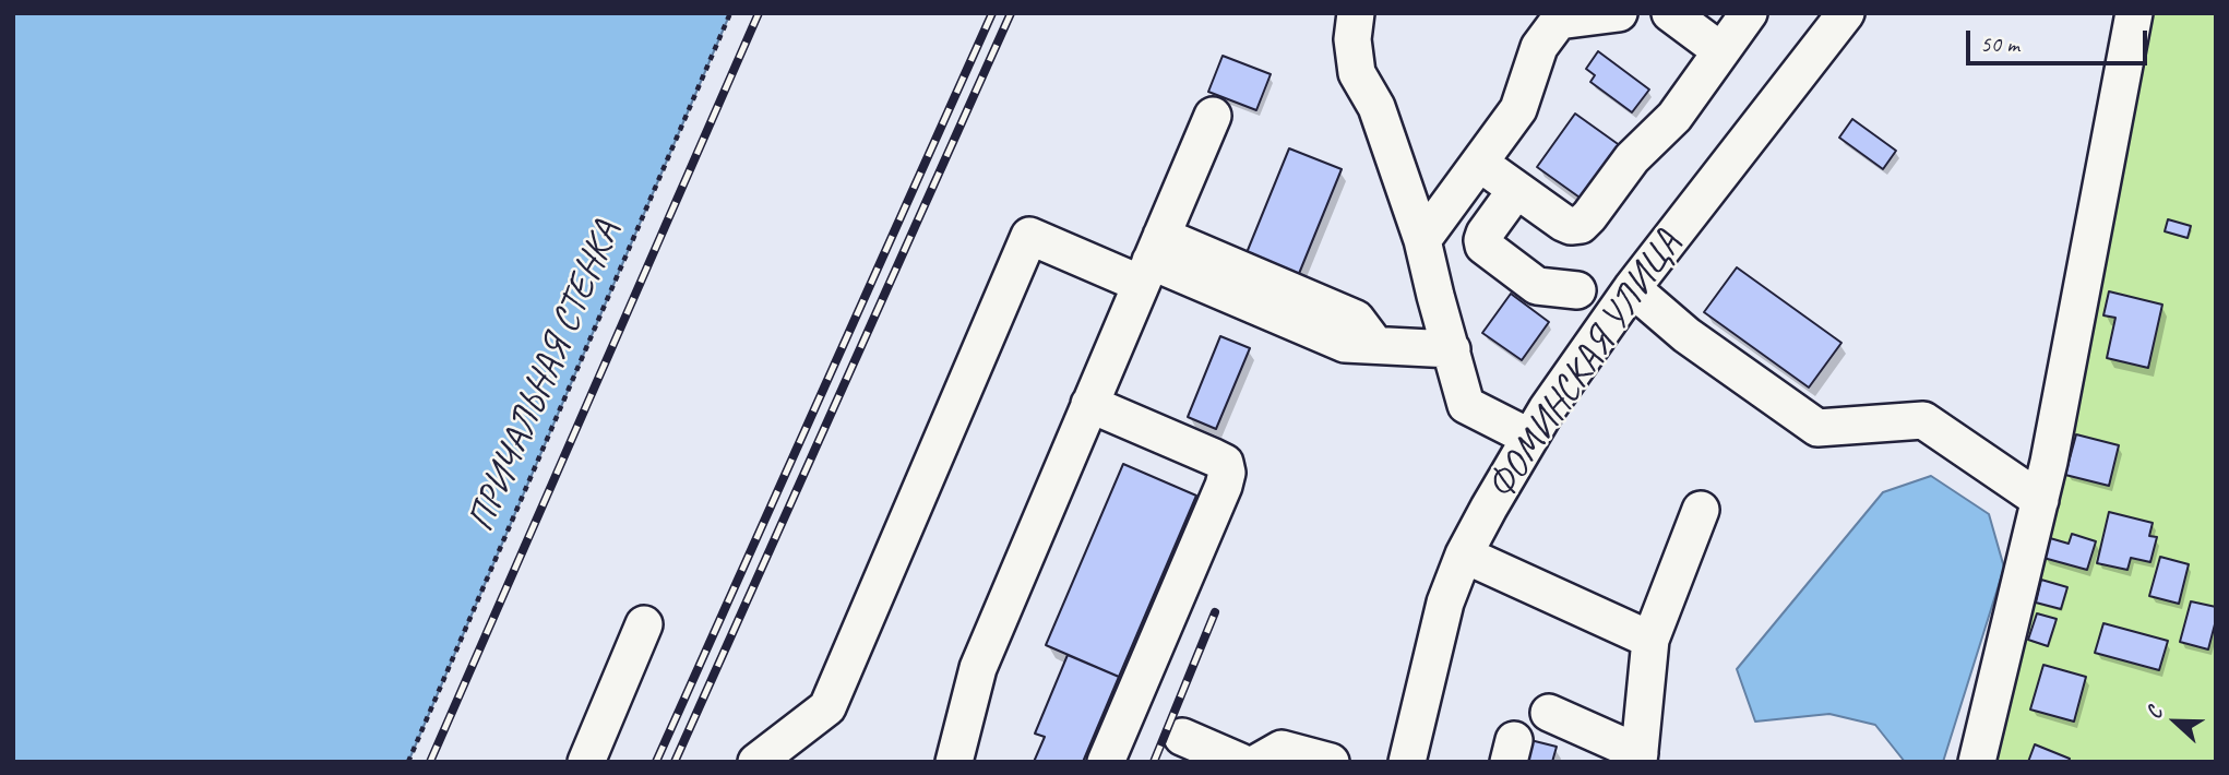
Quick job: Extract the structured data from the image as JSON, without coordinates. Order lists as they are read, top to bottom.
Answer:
{
  "streets": {
    "street": ["ФОМИНСКАЯ УЛИЦА"],
    "path": ["ПРИЧАЛЬНАЯ СТЕНКА"]
  },
  "scale_bar": "50 m",
  "north": "left"
}
